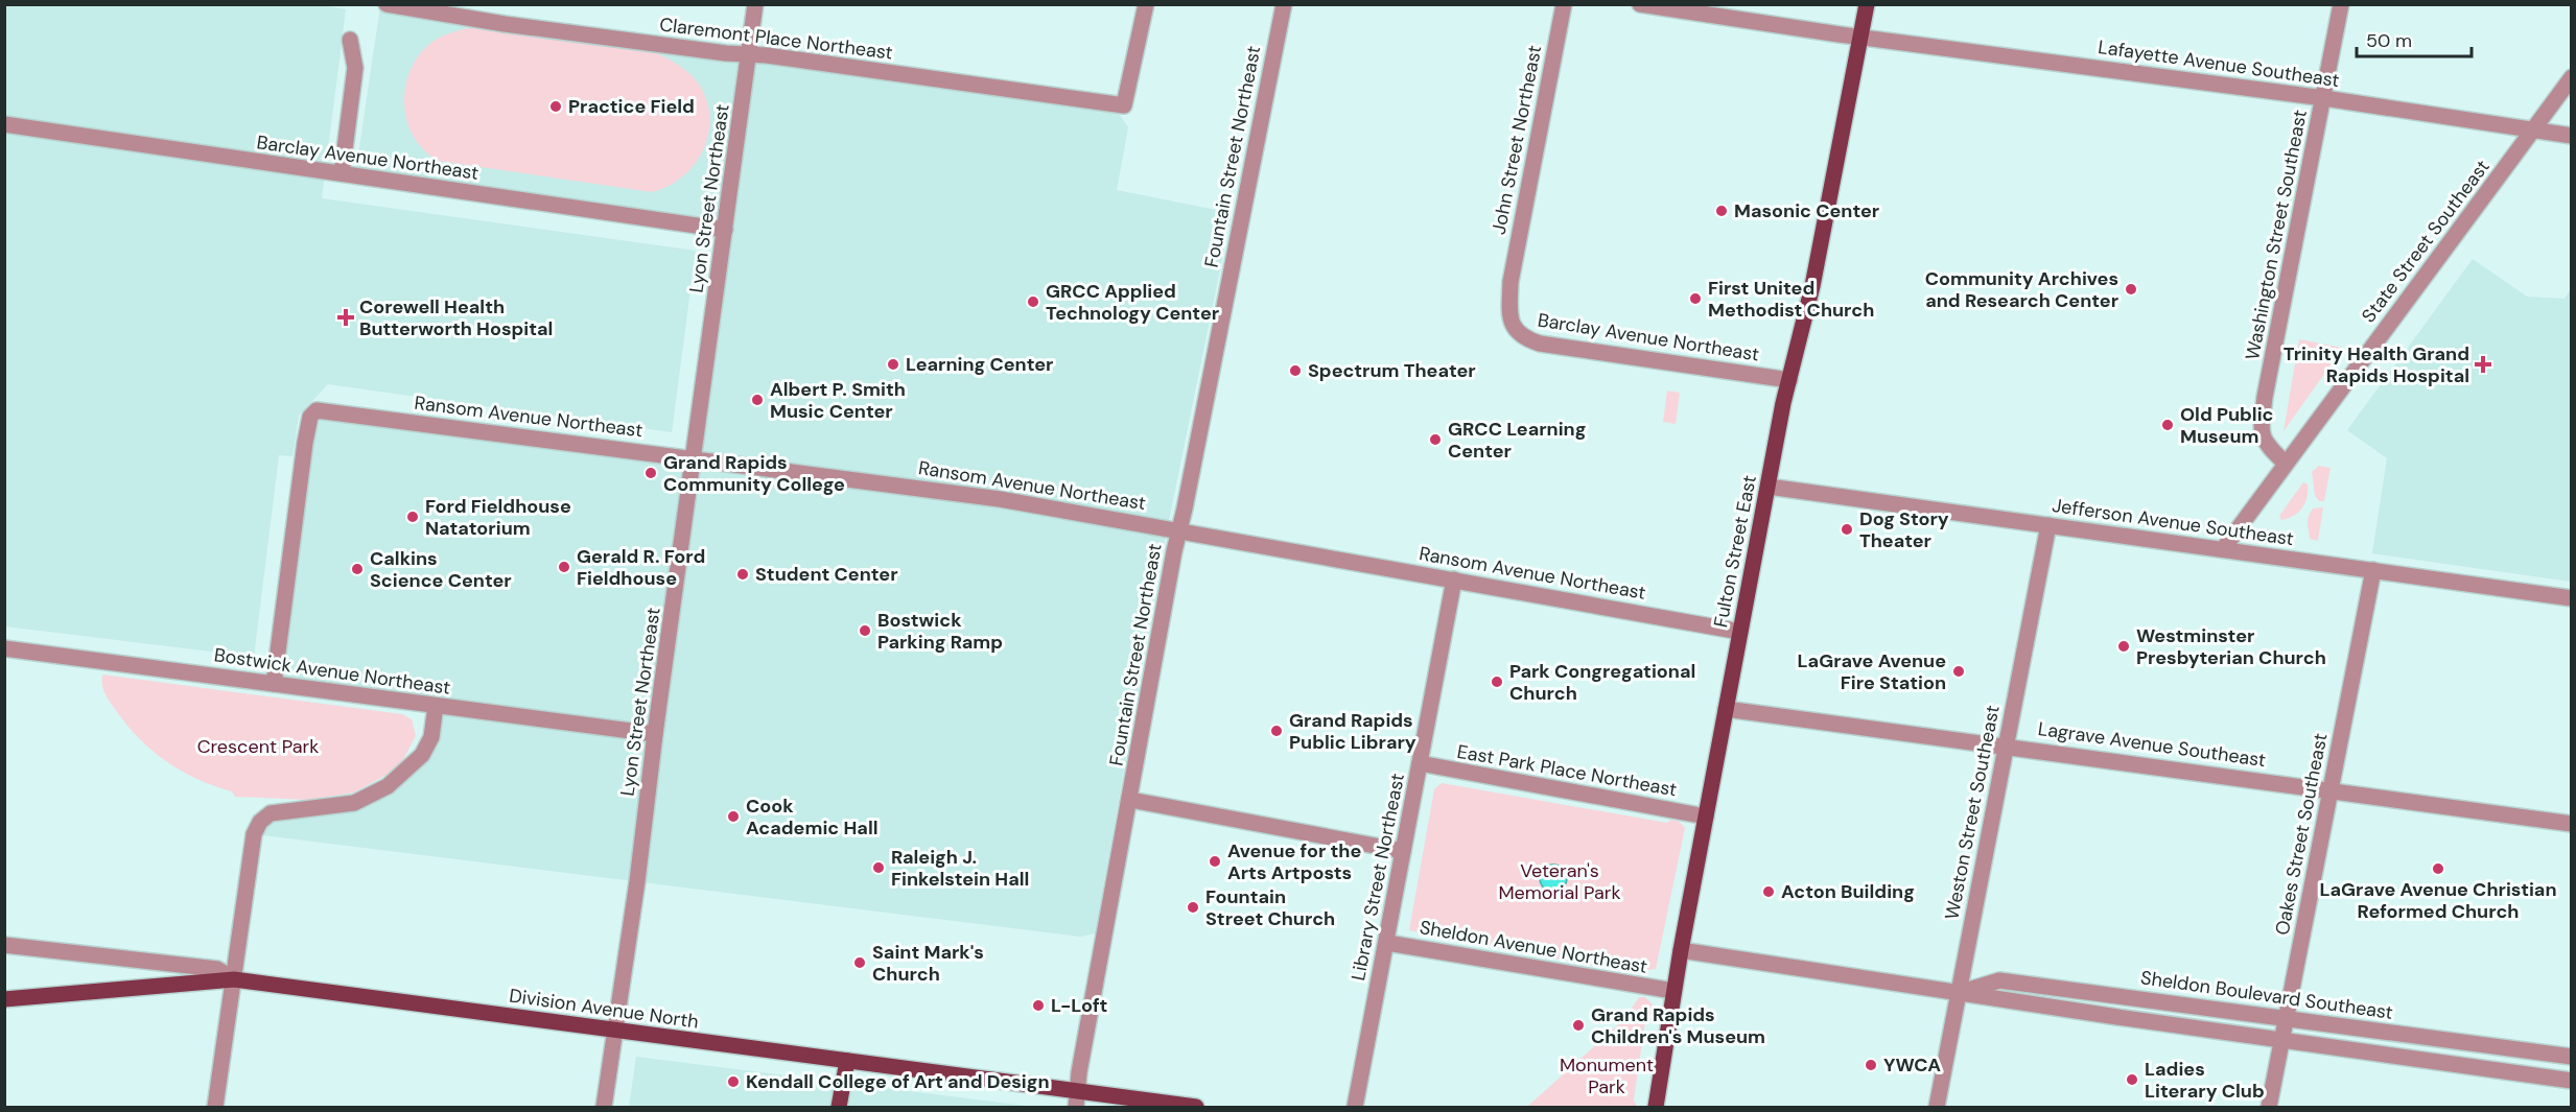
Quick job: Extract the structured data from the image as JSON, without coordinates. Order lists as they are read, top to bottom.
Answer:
{
  "streets": {
    "main road": ["Fulton Street East", "Division Avenue North"],
    "street": [
      "Claremont Place Northeast",
      "Lafayette Avenue Southeast",
      "John Street Northeast",
      "Fountain Street Northeast",
      "Barclay Avenue Northeast",
      "Lyon Street Northeast",
      "Washington Street Southeast",
      "State Street Southeast",
      "Ransom Avenue Northeast",
      "Jefferson Avenue Southeast",
      "Bostwick Avenue Northeast",
      "Lagrave Avenue Southeast",
      "East Park Place Northeast",
      "Weston Street Southeast",
      "Oakes Street Southeast",
      "Library Street Northeast",
      "Sheldon Avenue Northeast",
      "Sheldon Boulevard Southeast"
    ]
  },
  "crossings": [
    ["Claremont Place Northeast", "Lyon Street Northeast"],
    ["Lafayette Avenue Southeast", "Washington Street Southeast"],
    ["Lafayette Avenue Southeast", "State Street Southeast"],
    ["Lafayette Avenue Southeast", "Fulton Street East"],
    ["John Street Northeast", "Barclay Avenue Northeast"],
    ["Fountain Street Northeast", "Ransom Avenue Northeast"],
    ["Fountain Street Northeast", "Division Avenue North"],
    ["Barclay Avenue Northeast", "Lyon Street Northeast"],
    ["Barclay Avenue Northeast", "Fulton Street East"],
    ["Lyon Street Northeast", "Ransom Avenue Northeast"],
    ["Lyon Street Northeast", "Bostwick Avenue Northeast"],
    ["Lyon Street Northeast", "Division Avenue North"],
    ["Washington Street Southeast", "State Street Southeast"],
    ["State Street Southeast", "Jefferson Avenue Southeast"],
    ["Ransom Avenue Northeast", "Fulton Street East"],
    ["Ransom Avenue Northeast", "Bostwick Avenue Northeast"],
    ["Ransom Avenue Northeast", "Library Street Northeast"],
    ["Jefferson Avenue Southeast", "Fulton Street East"],
    ["Jefferson Avenue Southeast", "Weston Street Southeast"],
    ["Jefferson Avenue Southeast", "Oakes Street Southeast"],
    ["Fulton Street East", "Lagrave Avenue Southeast"],
    ["Fulton Street East", "East Park Place Northeast"],
    ["Fulton Street East", "Sheldon Avenue Northeast"],
    ["Fulton Street East", "Sheldon Boulevard Southeast"],
    ["Lagrave Avenue Southeast", "Weston Street Southeast"],
    ["Lagrave Avenue Southeast", "Oakes Street Southeast"],
    ["East Park Place Northeast", "Library Street Northeast"],
    ["Weston Street Southeast", "Sheldon Boulevard Southeast"],
    ["Oakes Street Southeast", "Sheldon Boulevard Southeast"],
    ["Library Street Northeast", "Sheldon Avenue Northeast"]
  ],
  "parks": ["Crescent Park", "Veteran's Memorial Park", "Monument Park"],
  "places": {
    "other": [
      "Practice Field",
      "Masonic Center",
      "Community Archives and Research Center",
      "First United Methodist Church",
      "GRCC Applied Technology Center",
      "Learning Center",
      "Spectrum Theater",
      "Albert P. Smith Music Center",
      "Old Public Museum",
      "GRCC Learning Center",
      "Grand Rapids Community College",
      "Ford Fieldhouse Natatorium",
      "Dog Story Theater",
      "Gerald R. Ford Fieldhouse",
      "Calkins Science Center",
      "Student Center",
      "Bostwick Parking Ramp",
      "Westminster Presbyterian Church",
      "LaGrave Avenue Fire Station",
      "Park Congregational Church",
      "Grand Rapids Public Library",
      "Cook Academic Hall",
      "Avenue for the Arts Artposts",
      "Raleigh J. Finkelstein Hall",
      "LaGrave Avenue Christian Reformed Church",
      "Acton Building",
      "Fountain Street Church",
      "Saint Mark's Church",
      "L-Loft",
      "Grand Rapids Children's Museum",
      "YWCA",
      "Ladies Literary Club",
      "Kendall College of Art and Design"
    ],
    "health": ["Corewell Health Butterworth Hospital", "Trinity Health Grand Rapids Hospital"]
  },
  "scale_bar": "50 m"
}
